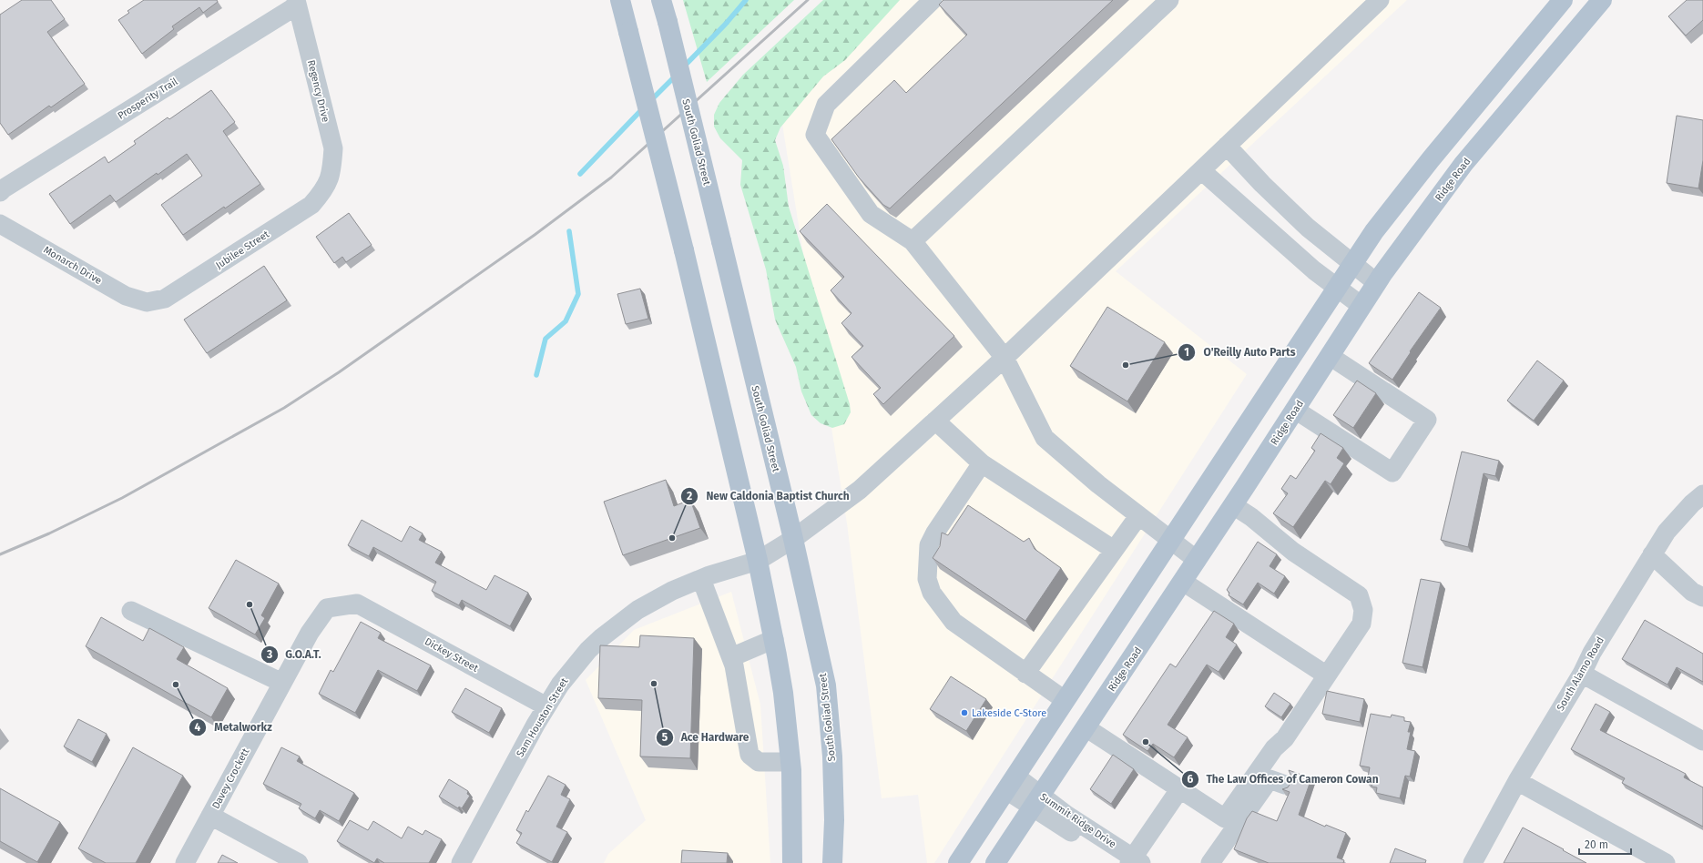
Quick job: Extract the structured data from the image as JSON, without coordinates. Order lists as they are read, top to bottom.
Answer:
{
  "streets": {
    "main road": ["South Goliad Street", "Ridge Road"],
    "street": [
      "Regency Drive",
      "Prosperity Trail",
      "Jubilee Street",
      "Monarch Drive",
      "Dickey Street",
      "South Alamo Road",
      "Sam Houston Street",
      "Davey Crockett",
      "Summit Ridge Drive"
    ]
  },
  "crossings": [
    ["Regency Drive", "Prosperity Trail"],
    ["Regency Drive", "Jubilee Street"],
    ["South Goliad Street", "Sam Houston Street"],
    ["Ridge Road", "Summit Ridge Drive"],
    ["Jubilee Street", "Monarch Drive"],
    ["Dickey Street", "Sam Houston Street"],
    ["Dickey Street", "Davey Crockett"]
  ],
  "places": [
    "O'Reilly Auto Parts",
    "New Caldonia Baptist Church",
    "G.O.A.T.",
    "Ace Hardware",
    "Metalworkz",
    "Lakeside C-Store",
    "The Law Offices of Cameron Cowan"
  ],
  "scale_bar": "20 m"
}
